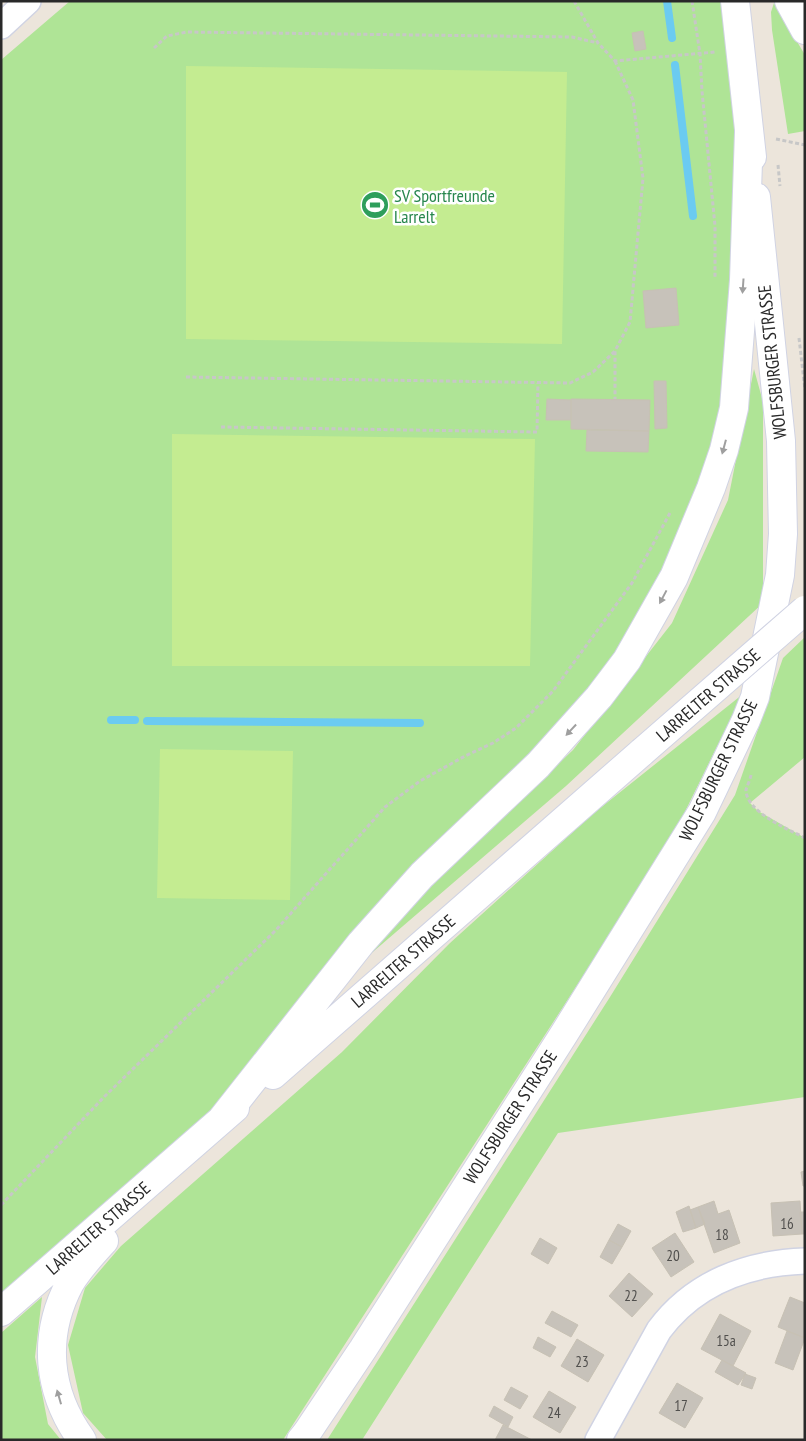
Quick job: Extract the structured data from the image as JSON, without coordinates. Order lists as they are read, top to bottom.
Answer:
{
  "streets": {
    "main road": ["WOLFSBURGER STRASSE", "LARRELTER STRASSE"]
  },
  "places": {
    "sports": ["SV Sportfreunde Larrelt"]
  },
  "house_numbers": [
    "16",
    "18",
    "20",
    "22",
    "15a",
    "23",
    "17",
    "24"
  ]
}
